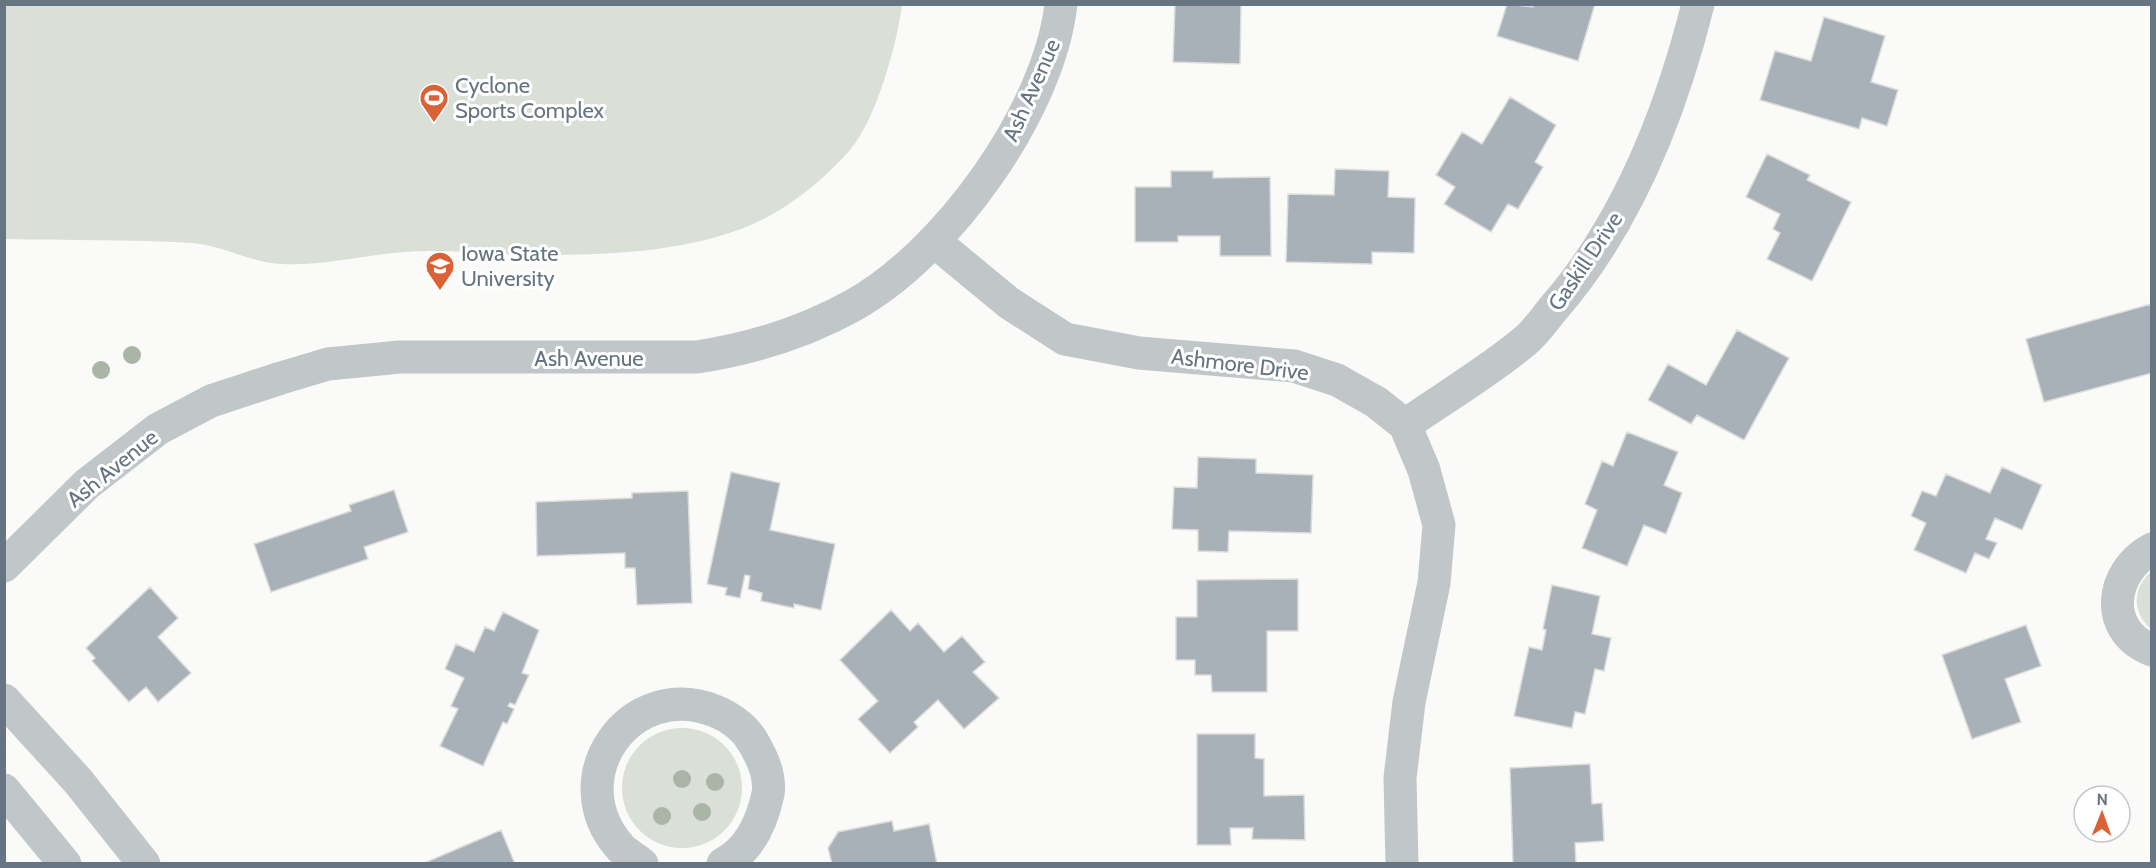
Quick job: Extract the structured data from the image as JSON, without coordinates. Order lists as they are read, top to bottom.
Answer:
{
  "streets": {
    "street": ["Ash Avenue", "Gaskill Drive", "Ashmore Drive"]
  },
  "crossings": [
    ["Ash Avenue", "Ashmore Drive"],
    ["Gaskill Drive", "Ashmore Drive"]
  ],
  "places": {
    "sports": ["Cyclone Sports Complex"],
    "school or university": ["Iowa State University"]
  },
  "north": "top"
}
